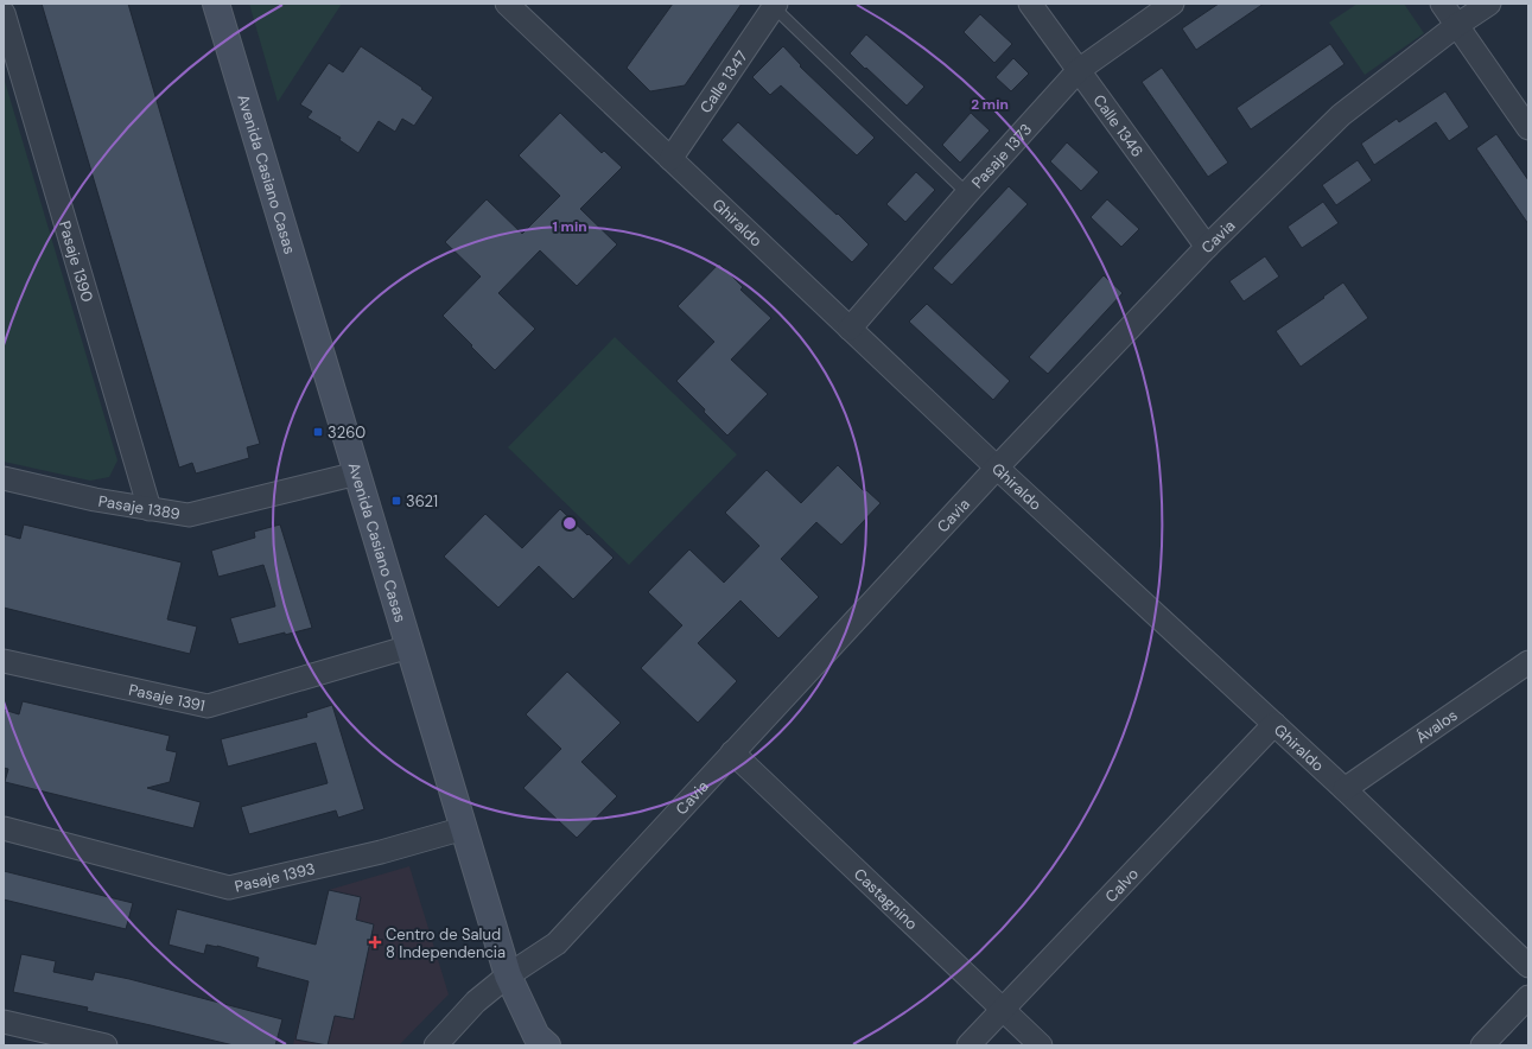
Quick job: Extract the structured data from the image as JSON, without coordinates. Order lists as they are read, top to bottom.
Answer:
{
  "streets": {
    "main road": ["Avenida Casiano Casas"],
    "street": [
      "Calle 1347",
      "Calle 1346",
      "Pasaje 1373",
      "Ghiraldo",
      "Cavia",
      "Pasaje 1390",
      "Pasaje 1389",
      "Pasaje 1391",
      "Ávalos",
      "Pasaje 1393",
      "Calvo",
      "Castagnino"
    ]
  },
  "crossings": [
    ["Calle 1347", "Ghiraldo"],
    ["Calle 1346", "Pasaje 1373"],
    ["Calle 1346", "Cavia"],
    ["Pasaje 1373", "Ghiraldo"],
    ["Avenida Casiano Casas", "Cavia"],
    ["Avenida Casiano Casas", "Pasaje 1389"],
    ["Avenida Casiano Casas", "Pasaje 1391"],
    ["Avenida Casiano Casas", "Pasaje 1393"],
    ["Ghiraldo", "Cavia"],
    ["Ghiraldo", "Ávalos"],
    ["Ghiraldo", "Calvo"],
    ["Cavia", "Castagnino"],
    ["Pasaje 1390", "Pasaje 1389"],
    ["Calvo", "Castagnino"]
  ],
  "places": {
    "transit": ["3260", "3621"],
    "health": ["Centro de Salud 8 Independencia"]
  },
  "rings": ["2 min", "1 min"]
}
